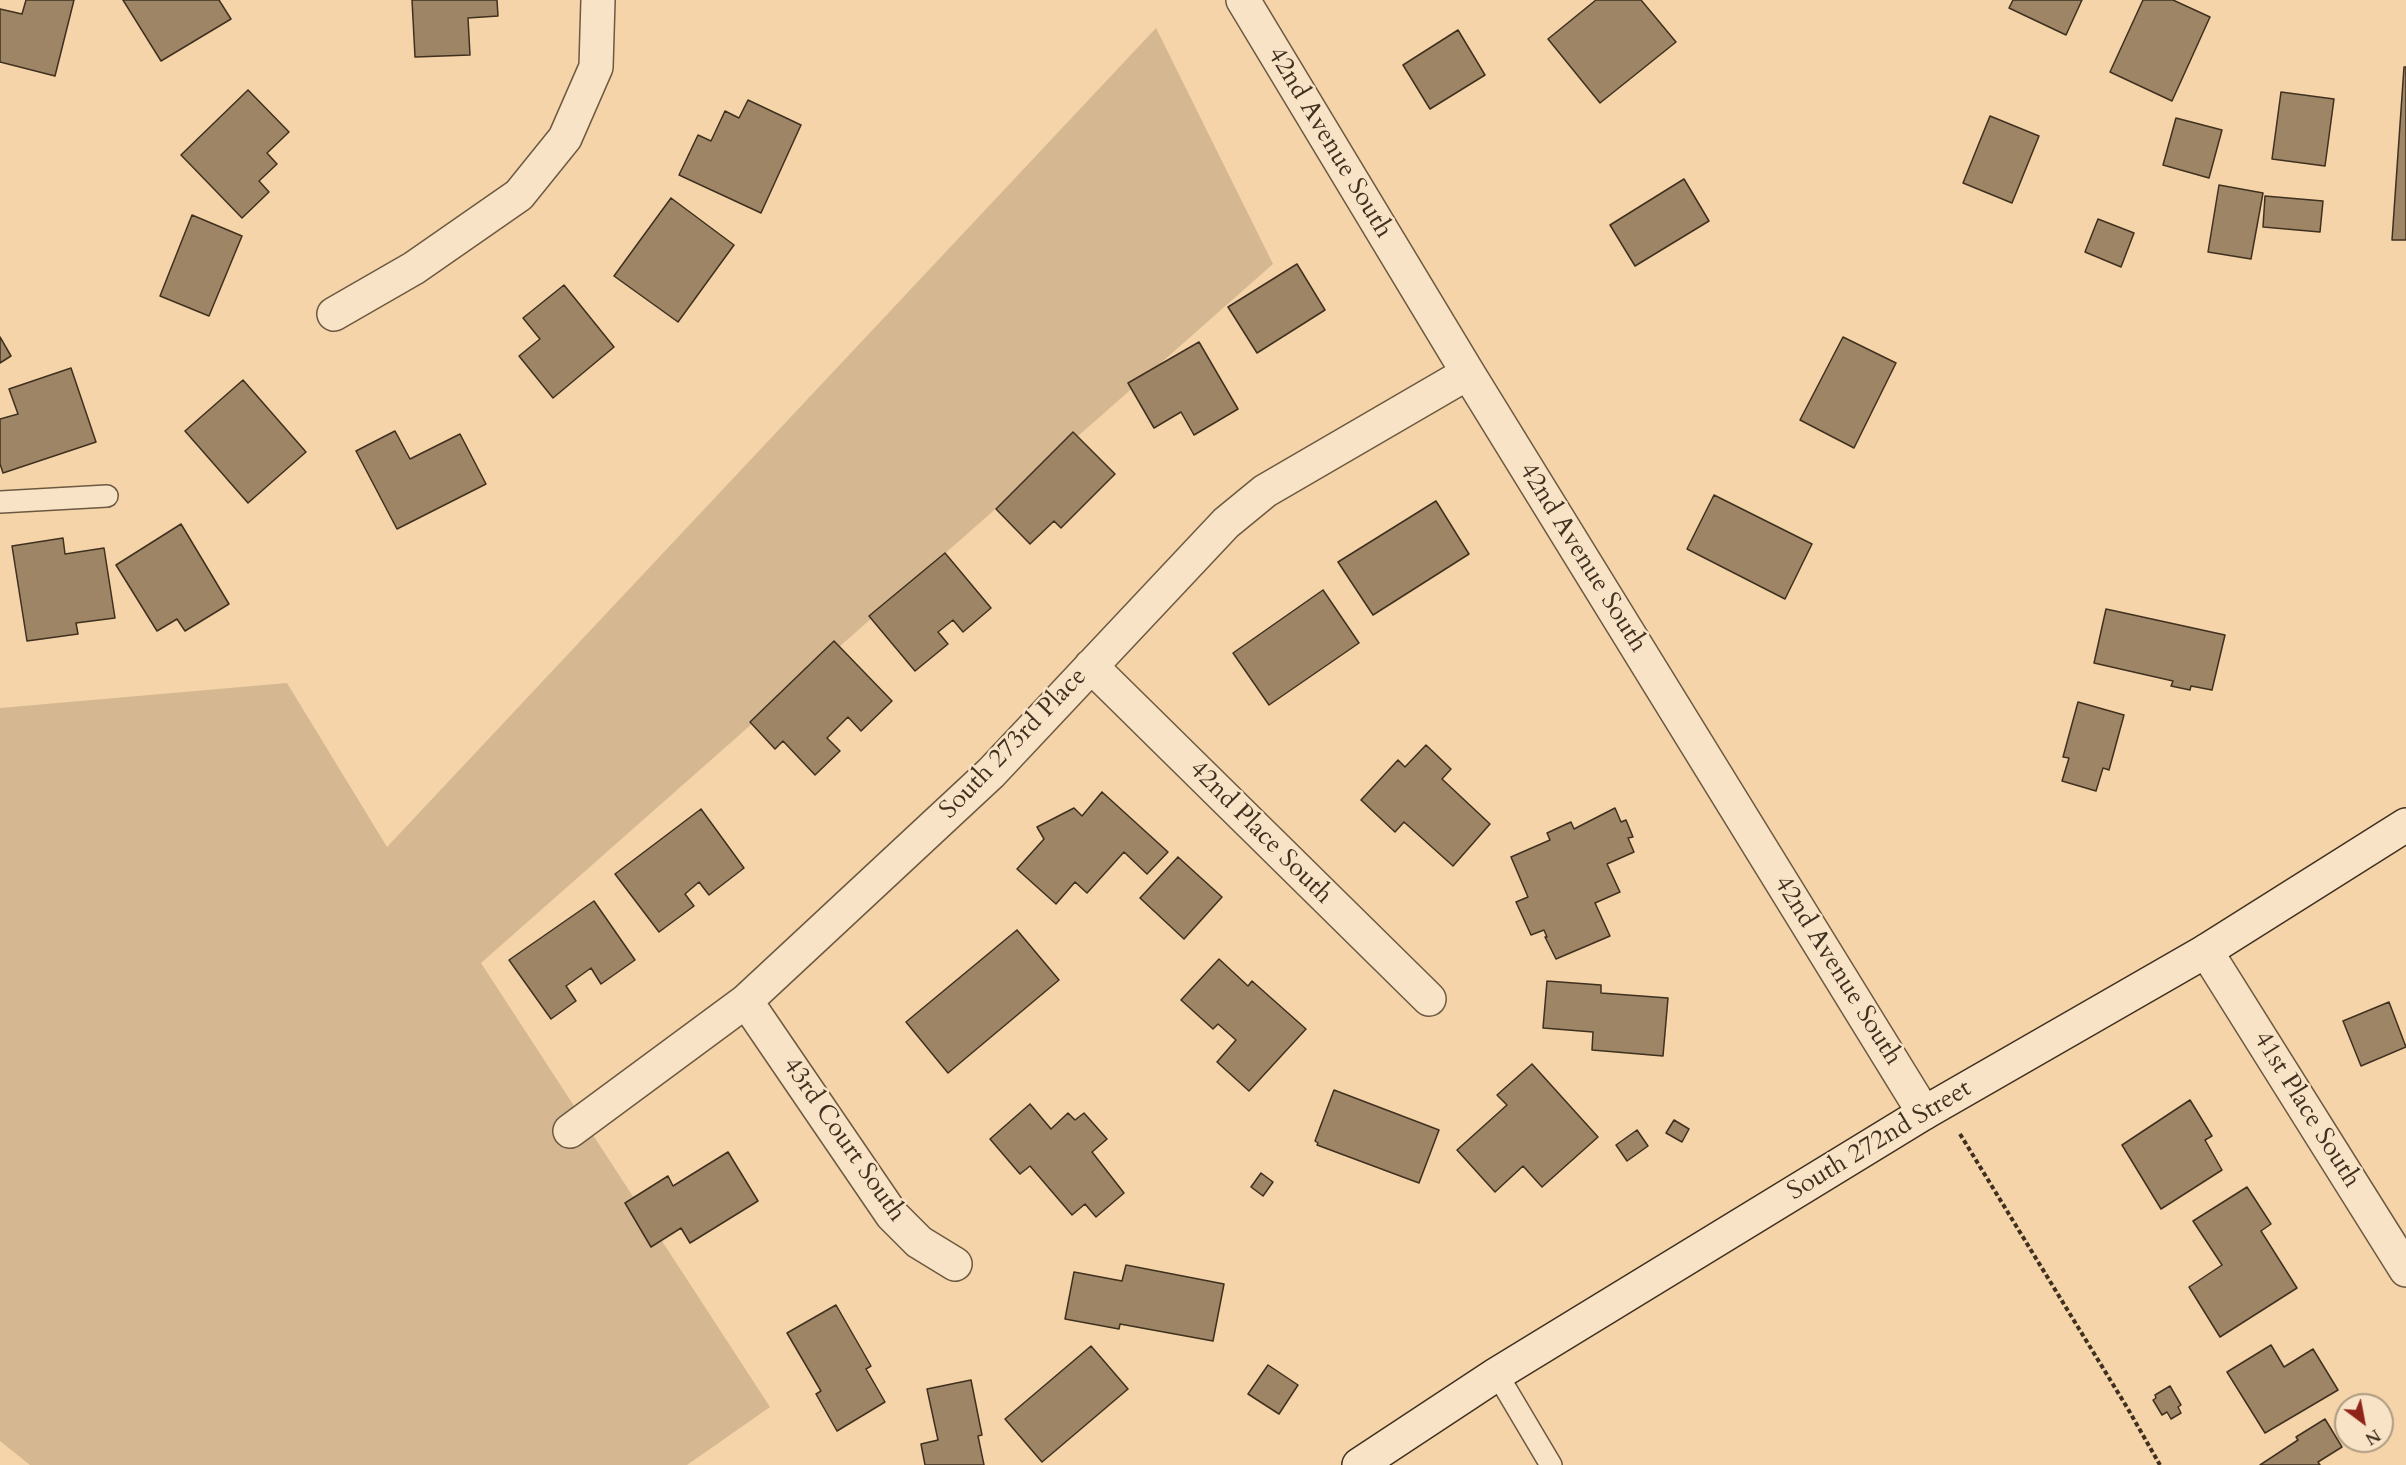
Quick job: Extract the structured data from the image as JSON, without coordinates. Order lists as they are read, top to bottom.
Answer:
{
  "streets": {
    "street": [
      "42nd Avenue South",
      "South 273rd Place",
      "42nd Place South",
      "41st Place South",
      "43rd Court South",
      "South 272nd Street"
    ]
  },
  "crossings": [
    ["42nd Avenue South", "South 273rd Place"],
    ["42nd Avenue South", "South 272nd Street"],
    ["South 273rd Place", "42nd Place South"],
    ["South 273rd Place", "43rd Court South"],
    ["41st Place South", "South 272nd Street"]
  ],
  "north": "bottom right"
}
